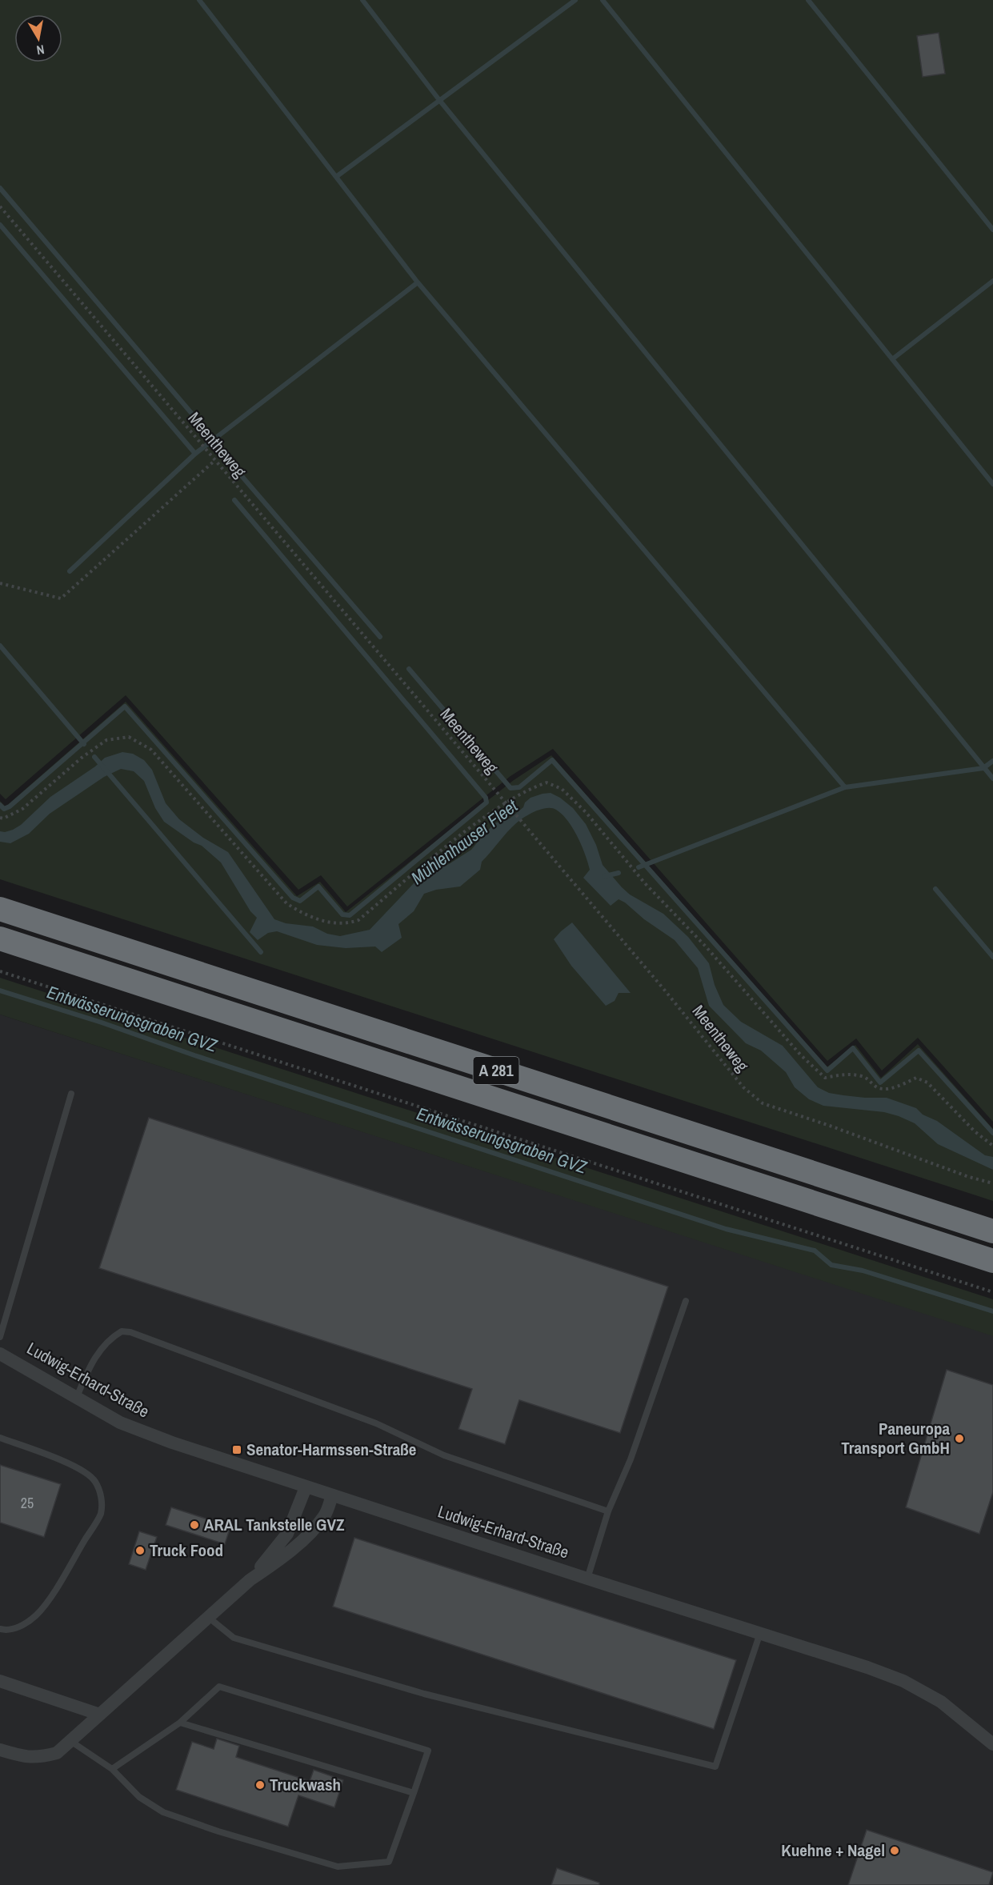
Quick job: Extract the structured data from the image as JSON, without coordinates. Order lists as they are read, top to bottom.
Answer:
{
  "streets": {
    "highway": ["A 281"],
    "street": ["Ludwig-Erhard-Straße"],
    "path": ["Meentheweg"]
  },
  "water": ["Mühlenhauser Fleet", "Entwässerungsgraben GVZ"],
  "places": {
    "other": [
      "Paneuropa Transport GmbH",
      "ARAL Tankstelle GVZ",
      "Truck Food",
      "Truckwash",
      "Kuehne + Nagel"
    ],
    "transit": ["Senator-Harmssen-Straße"]
  },
  "house_numbers": ["25"],
  "north": "bottom"
}
